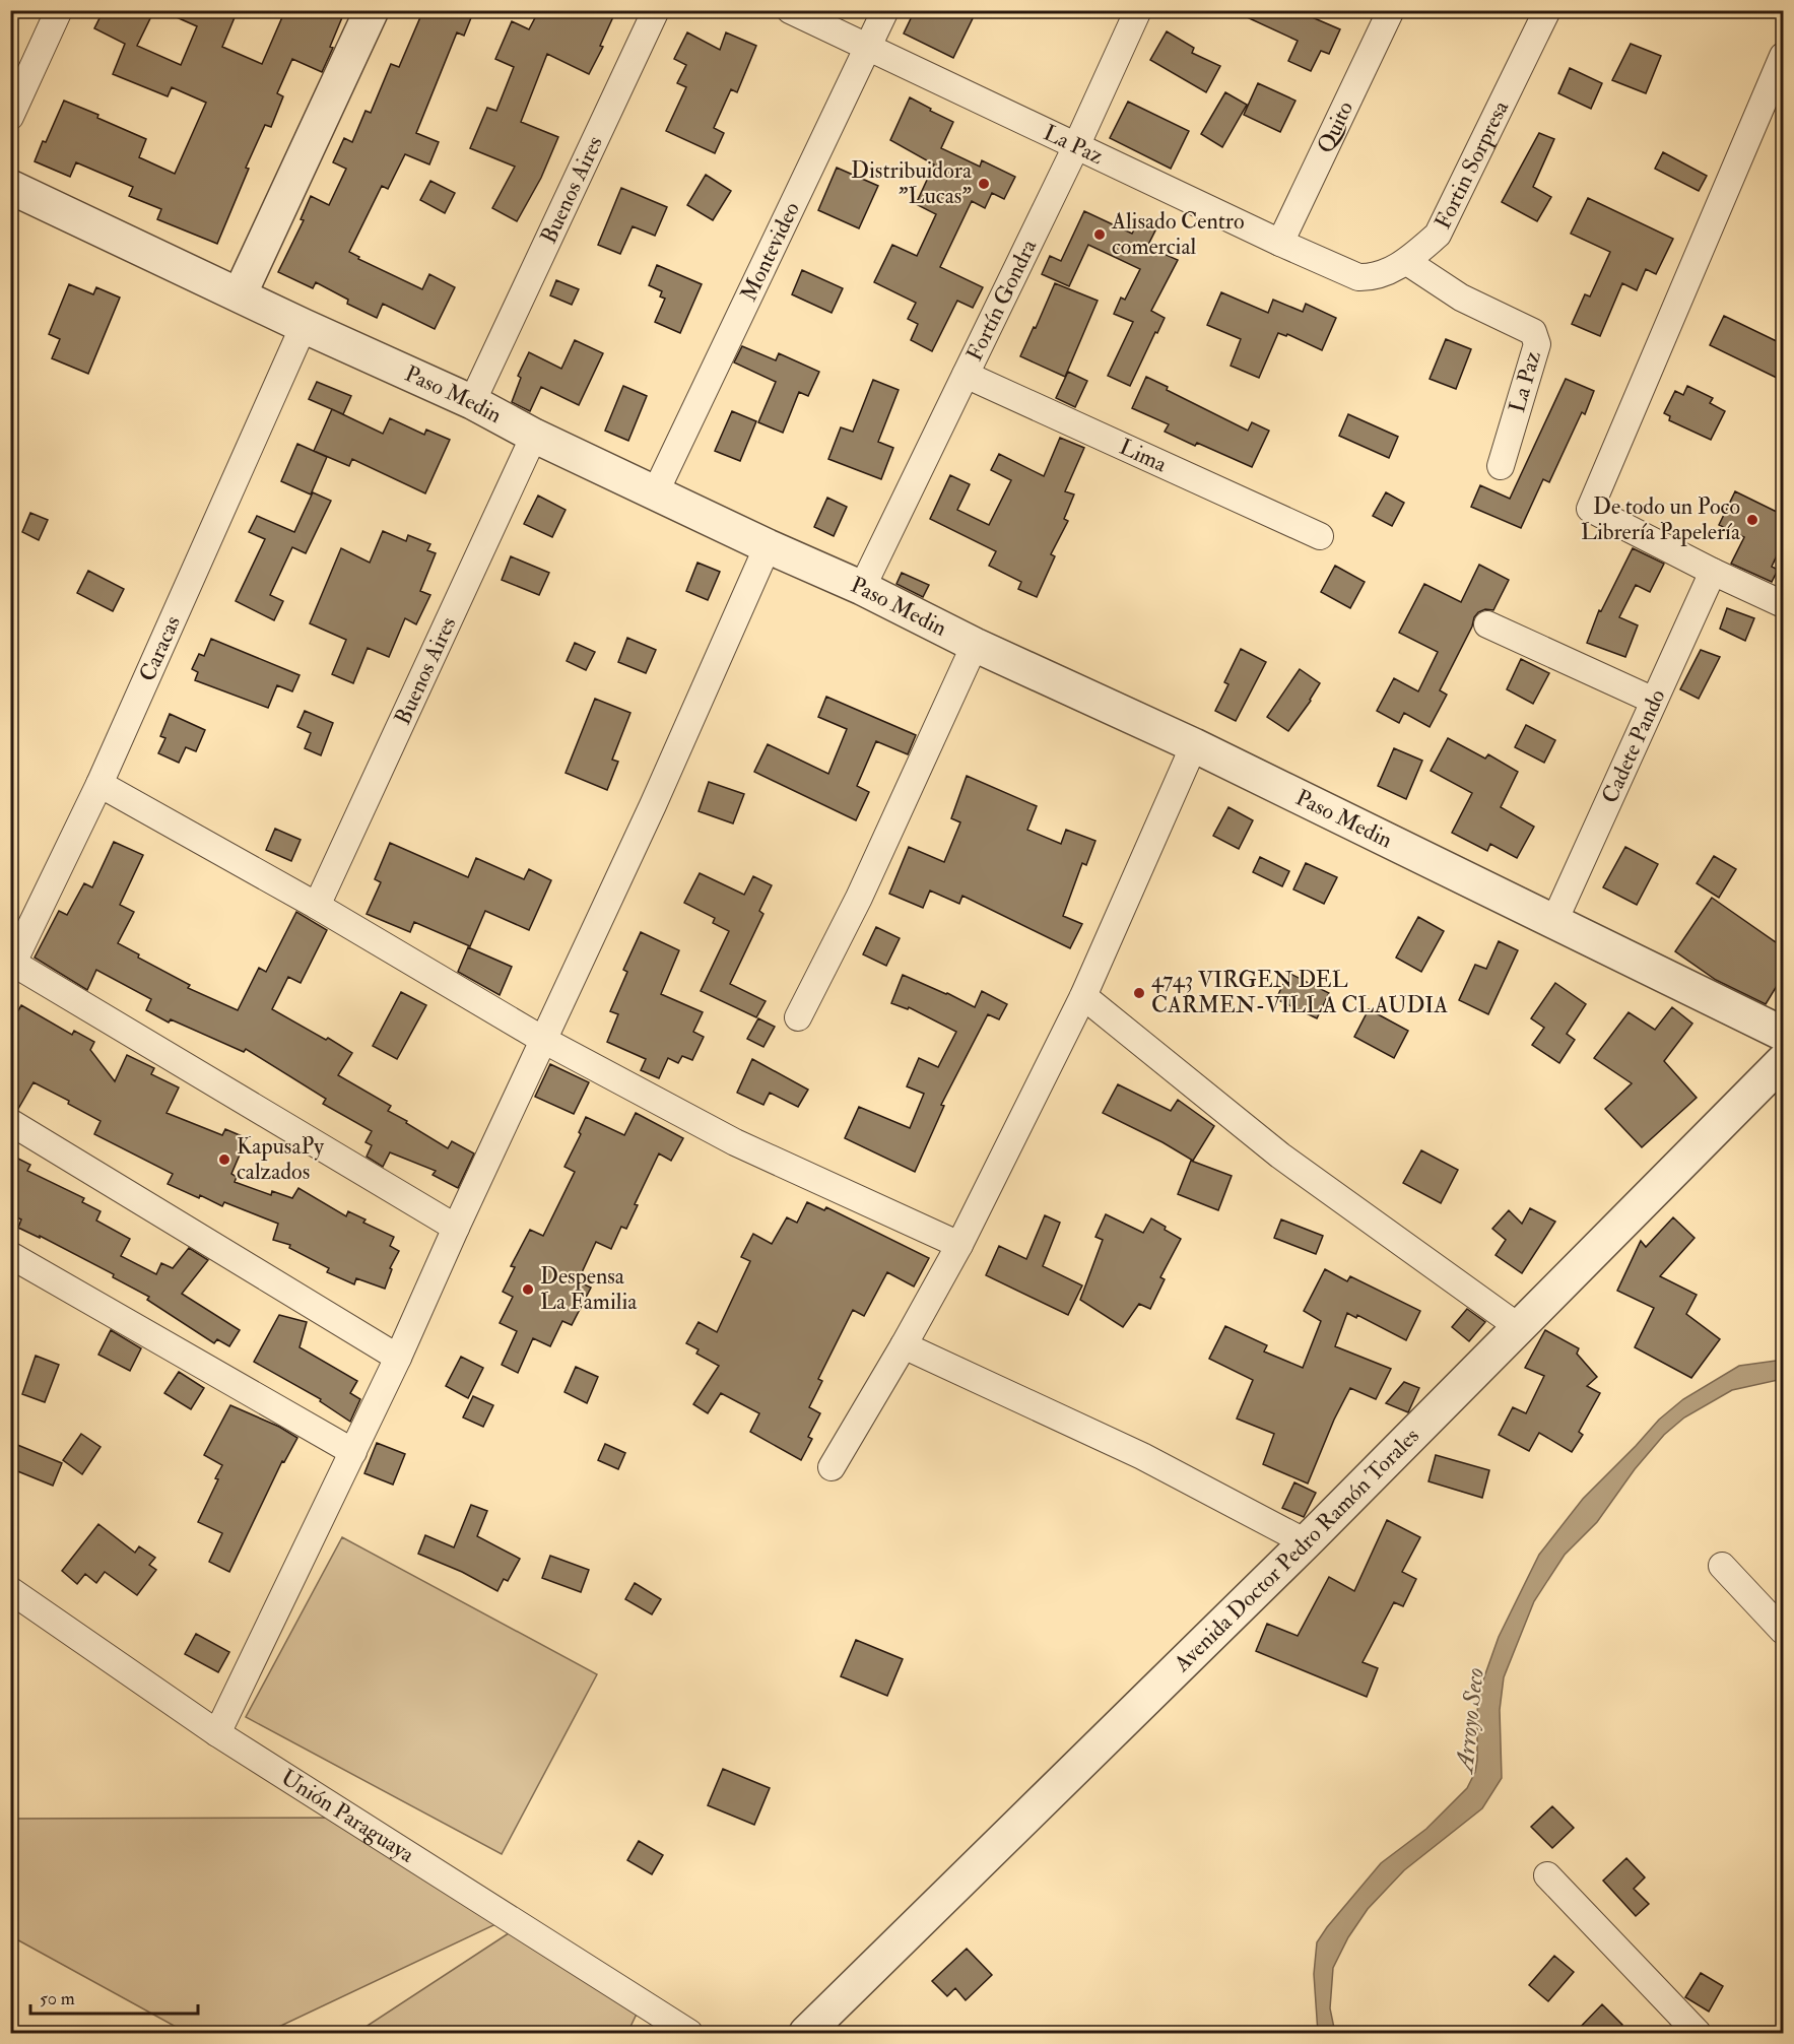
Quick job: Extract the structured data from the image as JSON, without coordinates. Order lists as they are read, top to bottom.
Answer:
{
  "streets": {
    "street": [
      "Quito",
      "La Paz",
      "Fortin Sorpresa",
      "Buenos Aires",
      "Montevideo",
      "Fortín Gondra",
      "Paso Medin",
      "Lima",
      "Caracas",
      "Cadete Pando",
      "Avenida Doctor Pedro Ramón Torales",
      "Unión Paraguaya"
    ]
  },
  "crossings": [
    ["Quito", "La Paz"],
    ["La Paz", "Fortin Sorpresa"],
    ["La Paz", "Montevideo"],
    ["La Paz", "Fortín Gondra"],
    ["Buenos Aires", "Paso Medin"],
    ["Montevideo", "Paso Medin"],
    ["Fortín Gondra", "Paso Medin"],
    ["Fortín Gondra", "Lima"],
    ["Paso Medin", "Caracas"],
    ["Paso Medin", "Cadete Pando"]
  ],
  "water": ["Arroyo Seco"],
  "places": [
    "Distribuidora \"Lucas\"",
    "Alisado Centro comercial",
    "De todo un Poco Librería Papelería",
    "4743 VIRGEN DEL CARMEN-VILLA CLAUDIA",
    "KapusaPy calzados",
    "Despensa La Familia"
  ],
  "scale_bar": "50 m"
}
